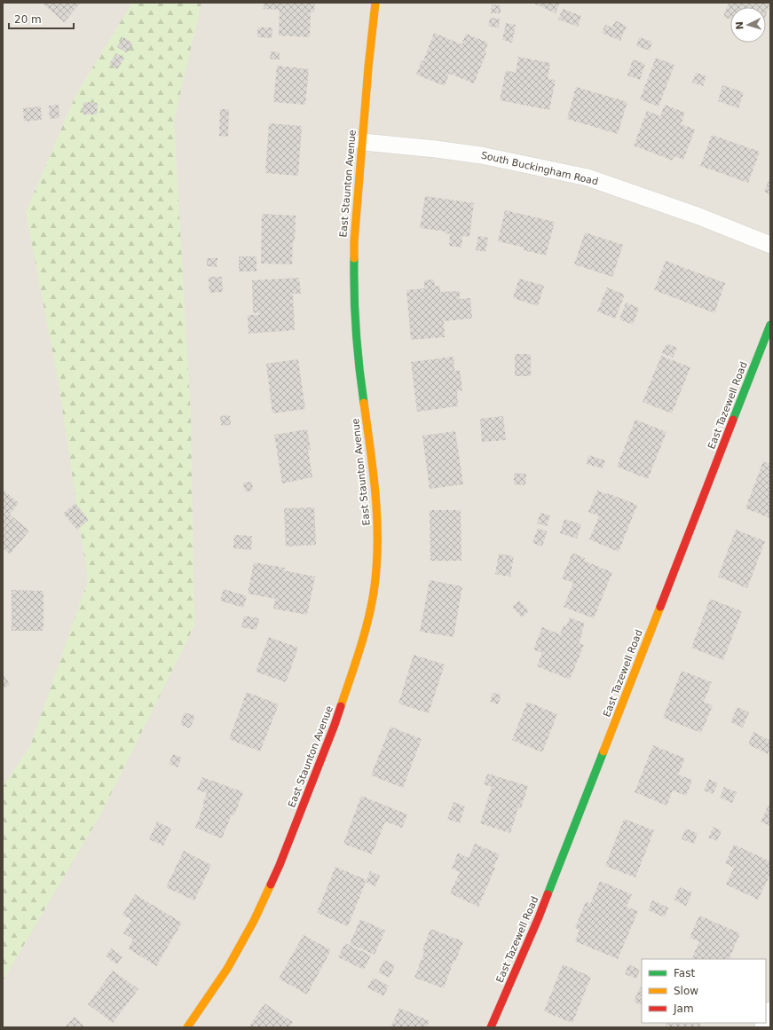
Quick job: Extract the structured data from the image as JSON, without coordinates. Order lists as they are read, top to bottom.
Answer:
{
  "streets": {
    "street": ["South Buckingham Road", "East Staunton Avenue", "East Tazewell Road"]
  },
  "crossings": [
    ["South Buckingham Road", "East Staunton Avenue"]
  ],
  "legend": ["Fast", "Slow", "Jam"],
  "scale_bar": "20 m",
  "north": "left"
}
